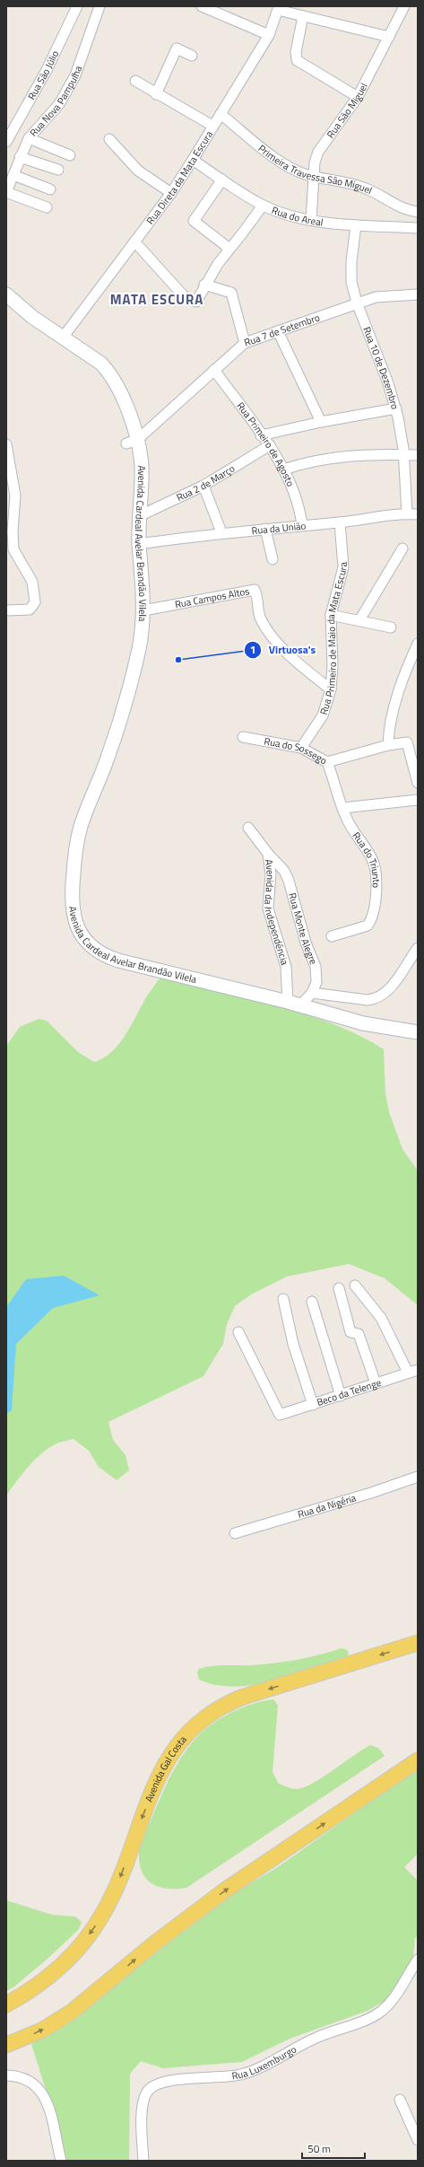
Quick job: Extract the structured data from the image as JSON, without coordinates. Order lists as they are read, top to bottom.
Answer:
{
  "streets": {
    "main road": ["Avenida Cardeal Avelar Brandão Vilela", "Avenida Gal Costa"],
    "street": [
      "Rua São Júlio",
      "Rua Nova Pampulha",
      "Rua São Miguel",
      "Primeira Travessa São Miguel",
      "Rua Direta da Mata Escura",
      "Rua do Areal",
      "Rua 7 de Setembro",
      "Rua 10 de Dezembro",
      "Rua Primeiro de Agosto",
      "Rua 2 de Março",
      "Rua da União",
      "Rua Campos Altos",
      "Rua Primeiro de Maio da Mata Escura",
      "Rua do Sossego",
      "Rua do Triunto",
      "Avenida da Independéncia",
      "Rua Monte Alegre",
      "Beco da Telenge",
      "Rua da Nigéria",
      "Rua Luxemburgo"
    ]
  },
  "crossings": [
    ["Rua São Miguel", "Primeira Travessa São Miguel"],
    ["Rua São Miguel", "Rua do Areal"],
    ["Primeira Travessa São Miguel", "Rua Direta da Mata Escura"],
    ["Rua Direta da Mata Escura", "Rua do Areal"],
    ["Rua Direta da Mata Escura", "Avenida Cardeal Avelar Brandão Vilela"],
    ["Rua do Areal", "Rua 10 de Dezembro"],
    ["Rua 7 de Setembro", "Rua 10 de Dezembro"],
    ["Rua 7 de Setembro", "Rua Primeiro de Agosto"],
    ["Rua 7 de Setembro", "Avenida Cardeal Avelar Brandão Vilela"],
    ["Rua 10 de Dezembro", "Rua da União"],
    ["Rua Primeiro de Agosto", "Rua 2 de Março"],
    ["Rua Primeiro de Agosto", "Rua da União"],
    ["Rua 2 de Março", "Avenida Cardeal Avelar Brandão Vilela"],
    ["Rua da União", "Avenida Cardeal Avelar Brandão Vilela"],
    ["Rua da União", "Rua Primeiro de Maio da Mata Escura"],
    ["Avenida Cardeal Avelar Brandão Vilela", "Rua Campos Altos"],
    ["Avenida Cardeal Avelar Brandão Vilela", "Avenida da Independéncia"],
    ["Avenida Cardeal Avelar Brandão Vilela", "Rua Monte Alegre"],
    ["Rua Campos Altos", "Rua Primeiro de Maio da Mata Escura"],
    ["Rua Primeiro de Maio da Mata Escura", "Rua do Sossego"],
    ["Rua do Sossego", "Rua do Triunto"],
    ["Avenida da Independéncia", "Rua Monte Alegre"]
  ],
  "districts": ["MATA ESCURA"],
  "places": ["Virtuosa's"],
  "scale_bar": "50 m"
}
